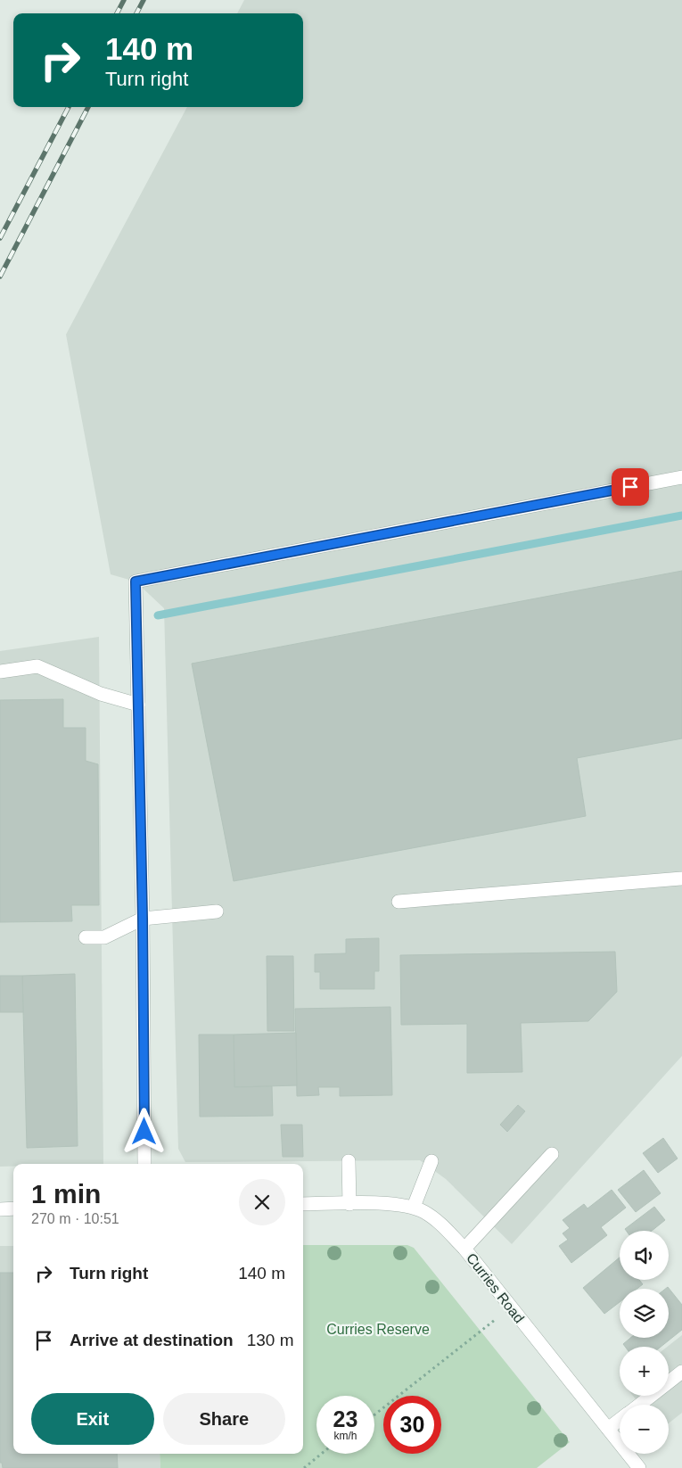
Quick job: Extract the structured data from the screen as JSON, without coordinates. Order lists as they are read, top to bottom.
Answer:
{
  "streets": {
    "street": ["Curries Road"]
  },
  "parks": ["Curries Reserve"],
  "page": {
    "turn": ["140 m", "Turn right"],
    "heading": ["1 min", "270 m · 10:51"],
    "map_buttons": ["+", "−"],
    "list": [
      {
        "name": "Turn right",
        "value": "140 m"
      },
      {
        "name": "Arrive at destination",
        "value": "130 m"
      }
    ],
    "buttons": ["Exit", "Share"],
    "speed": "23 km/h",
    "limit": "30"
  }
}
